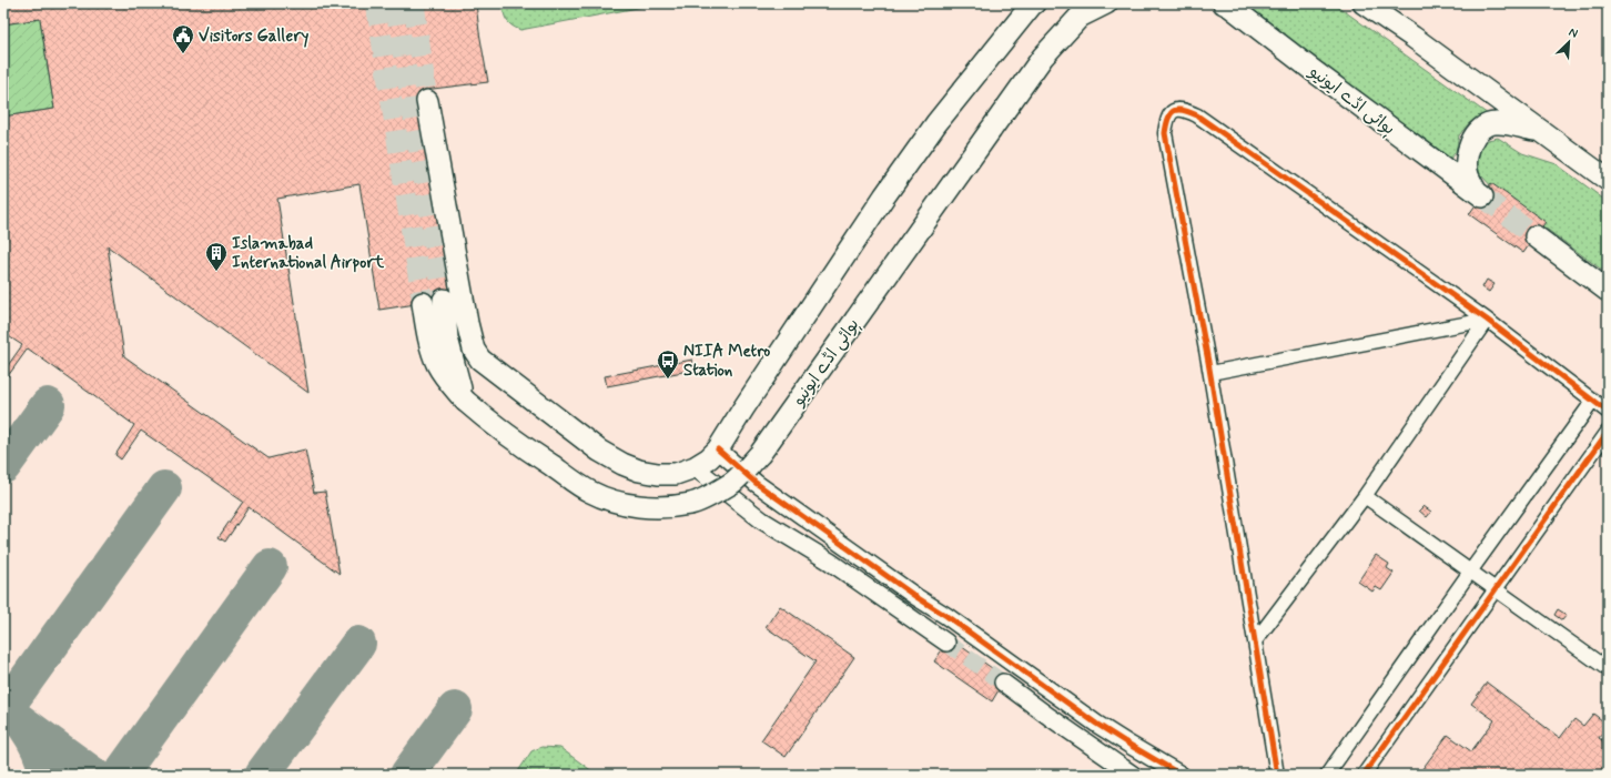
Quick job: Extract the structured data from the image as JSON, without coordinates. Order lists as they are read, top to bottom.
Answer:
{
  "streets": {
    "main road": ["ہوائی اڈے ایونیو"]
  },
  "places": {
    "public building": ["Visitors Gallery"],
    "building": ["Islamabad International Airport"],
    "bus stop": ["NIIA Metro Station"]
  },
  "north": "top right"
}
